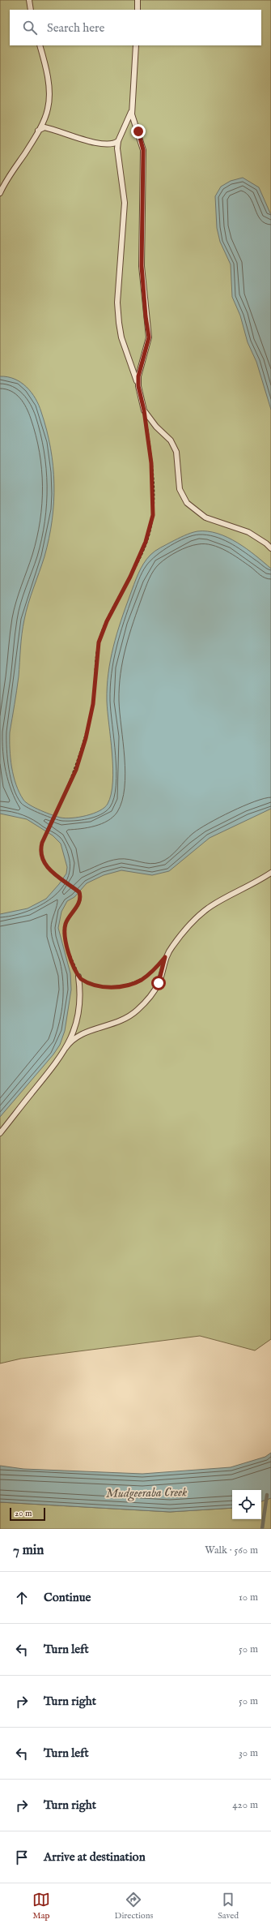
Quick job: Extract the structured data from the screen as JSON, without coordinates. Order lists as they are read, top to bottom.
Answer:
{
  "water": ["Mudgeeraba Creek"],
  "scale_bar": "20 m",
  "page": {
    "search": "Search here",
    "scale": "20 m",
    "heading": ["7 min", "Walk · 560 m"],
    "list": [
      ["Continue", "10 m"],
      ["Turn left", "50 m"],
      ["Turn right", "50 m"],
      ["Turn left", "30 m"],
      ["Turn right", "420 m"],
      "Arrive at destination"
    ],
    "nav": ["Map", "Directions", "Saved"]
  }
}
